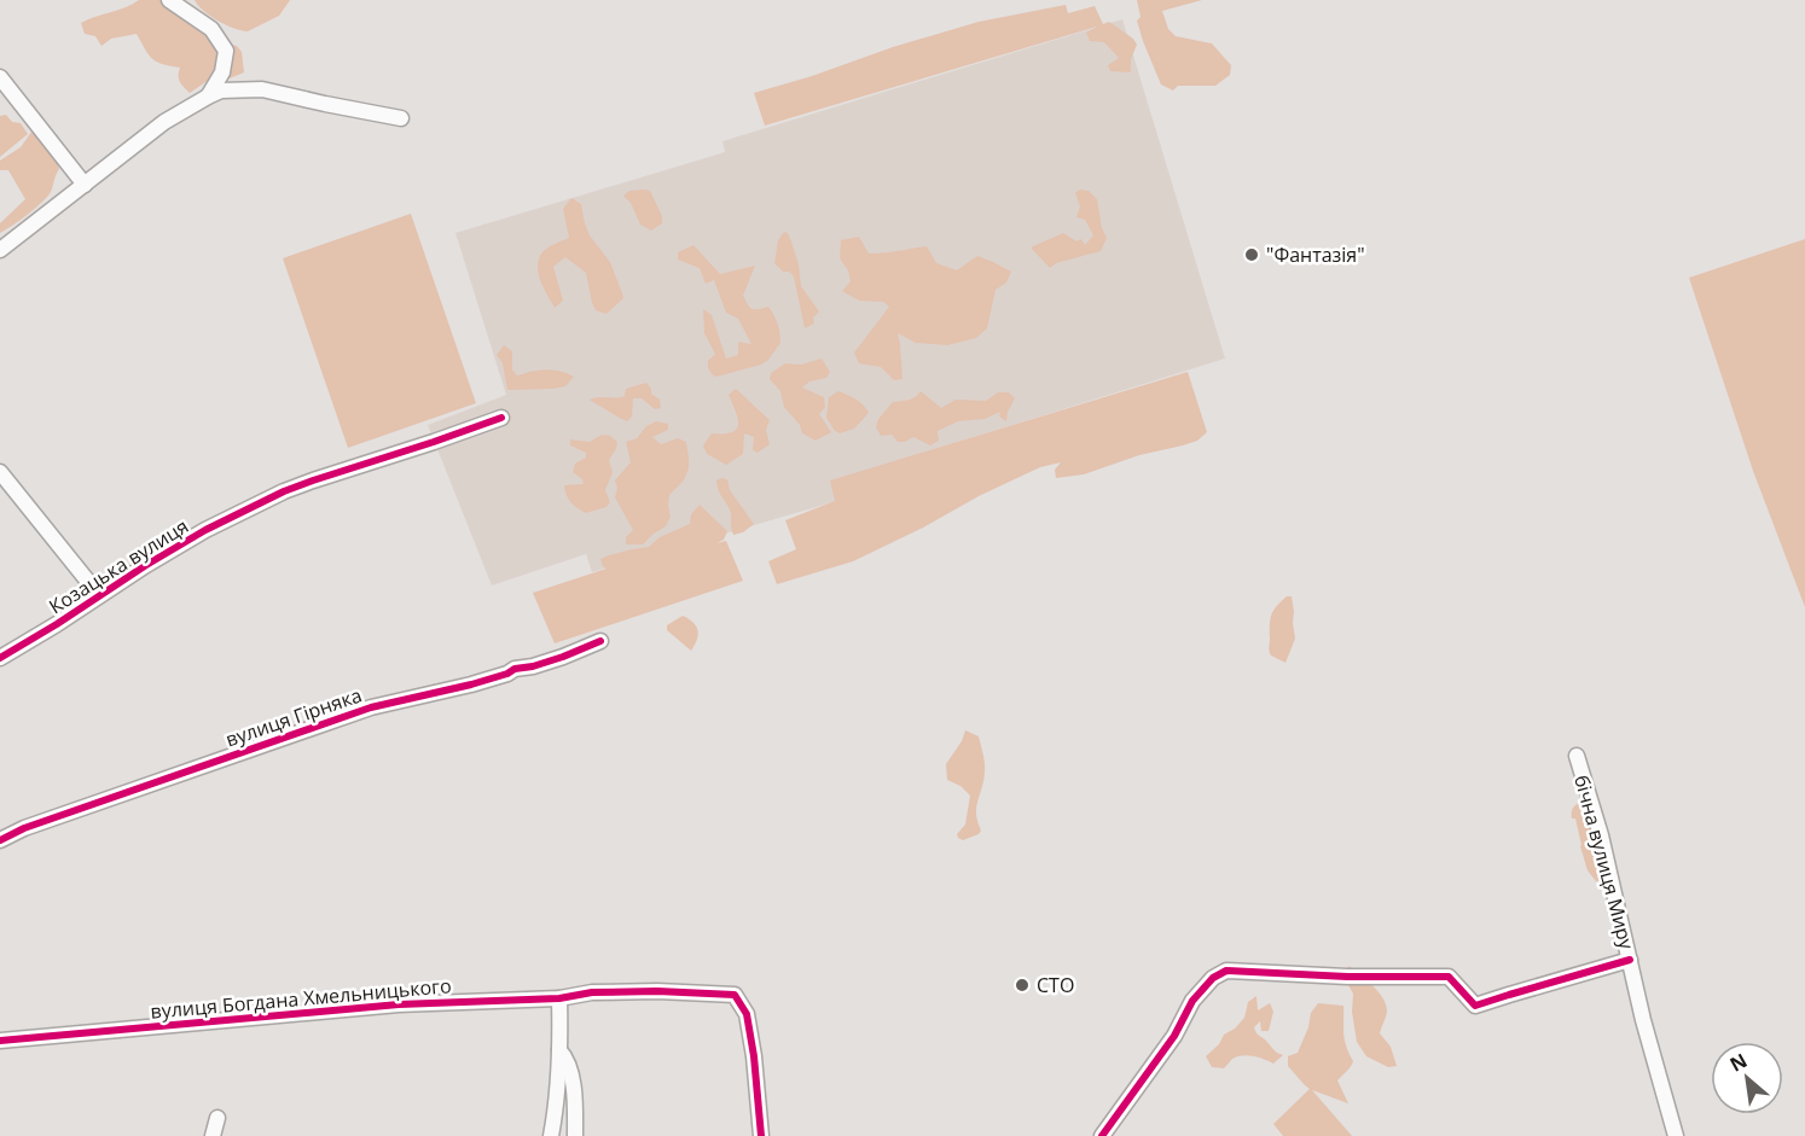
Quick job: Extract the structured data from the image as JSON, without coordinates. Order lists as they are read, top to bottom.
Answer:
{
  "streets": {
    "street": [
      "Козацька вулиця",
      "вулиця Гірняка",
      "бічна вулиця Миру",
      "вулиця Богдана Хмельницького"
    ]
  },
  "places": ["\"Фантазія\"", "СТО"],
  "north": "top left"
}
